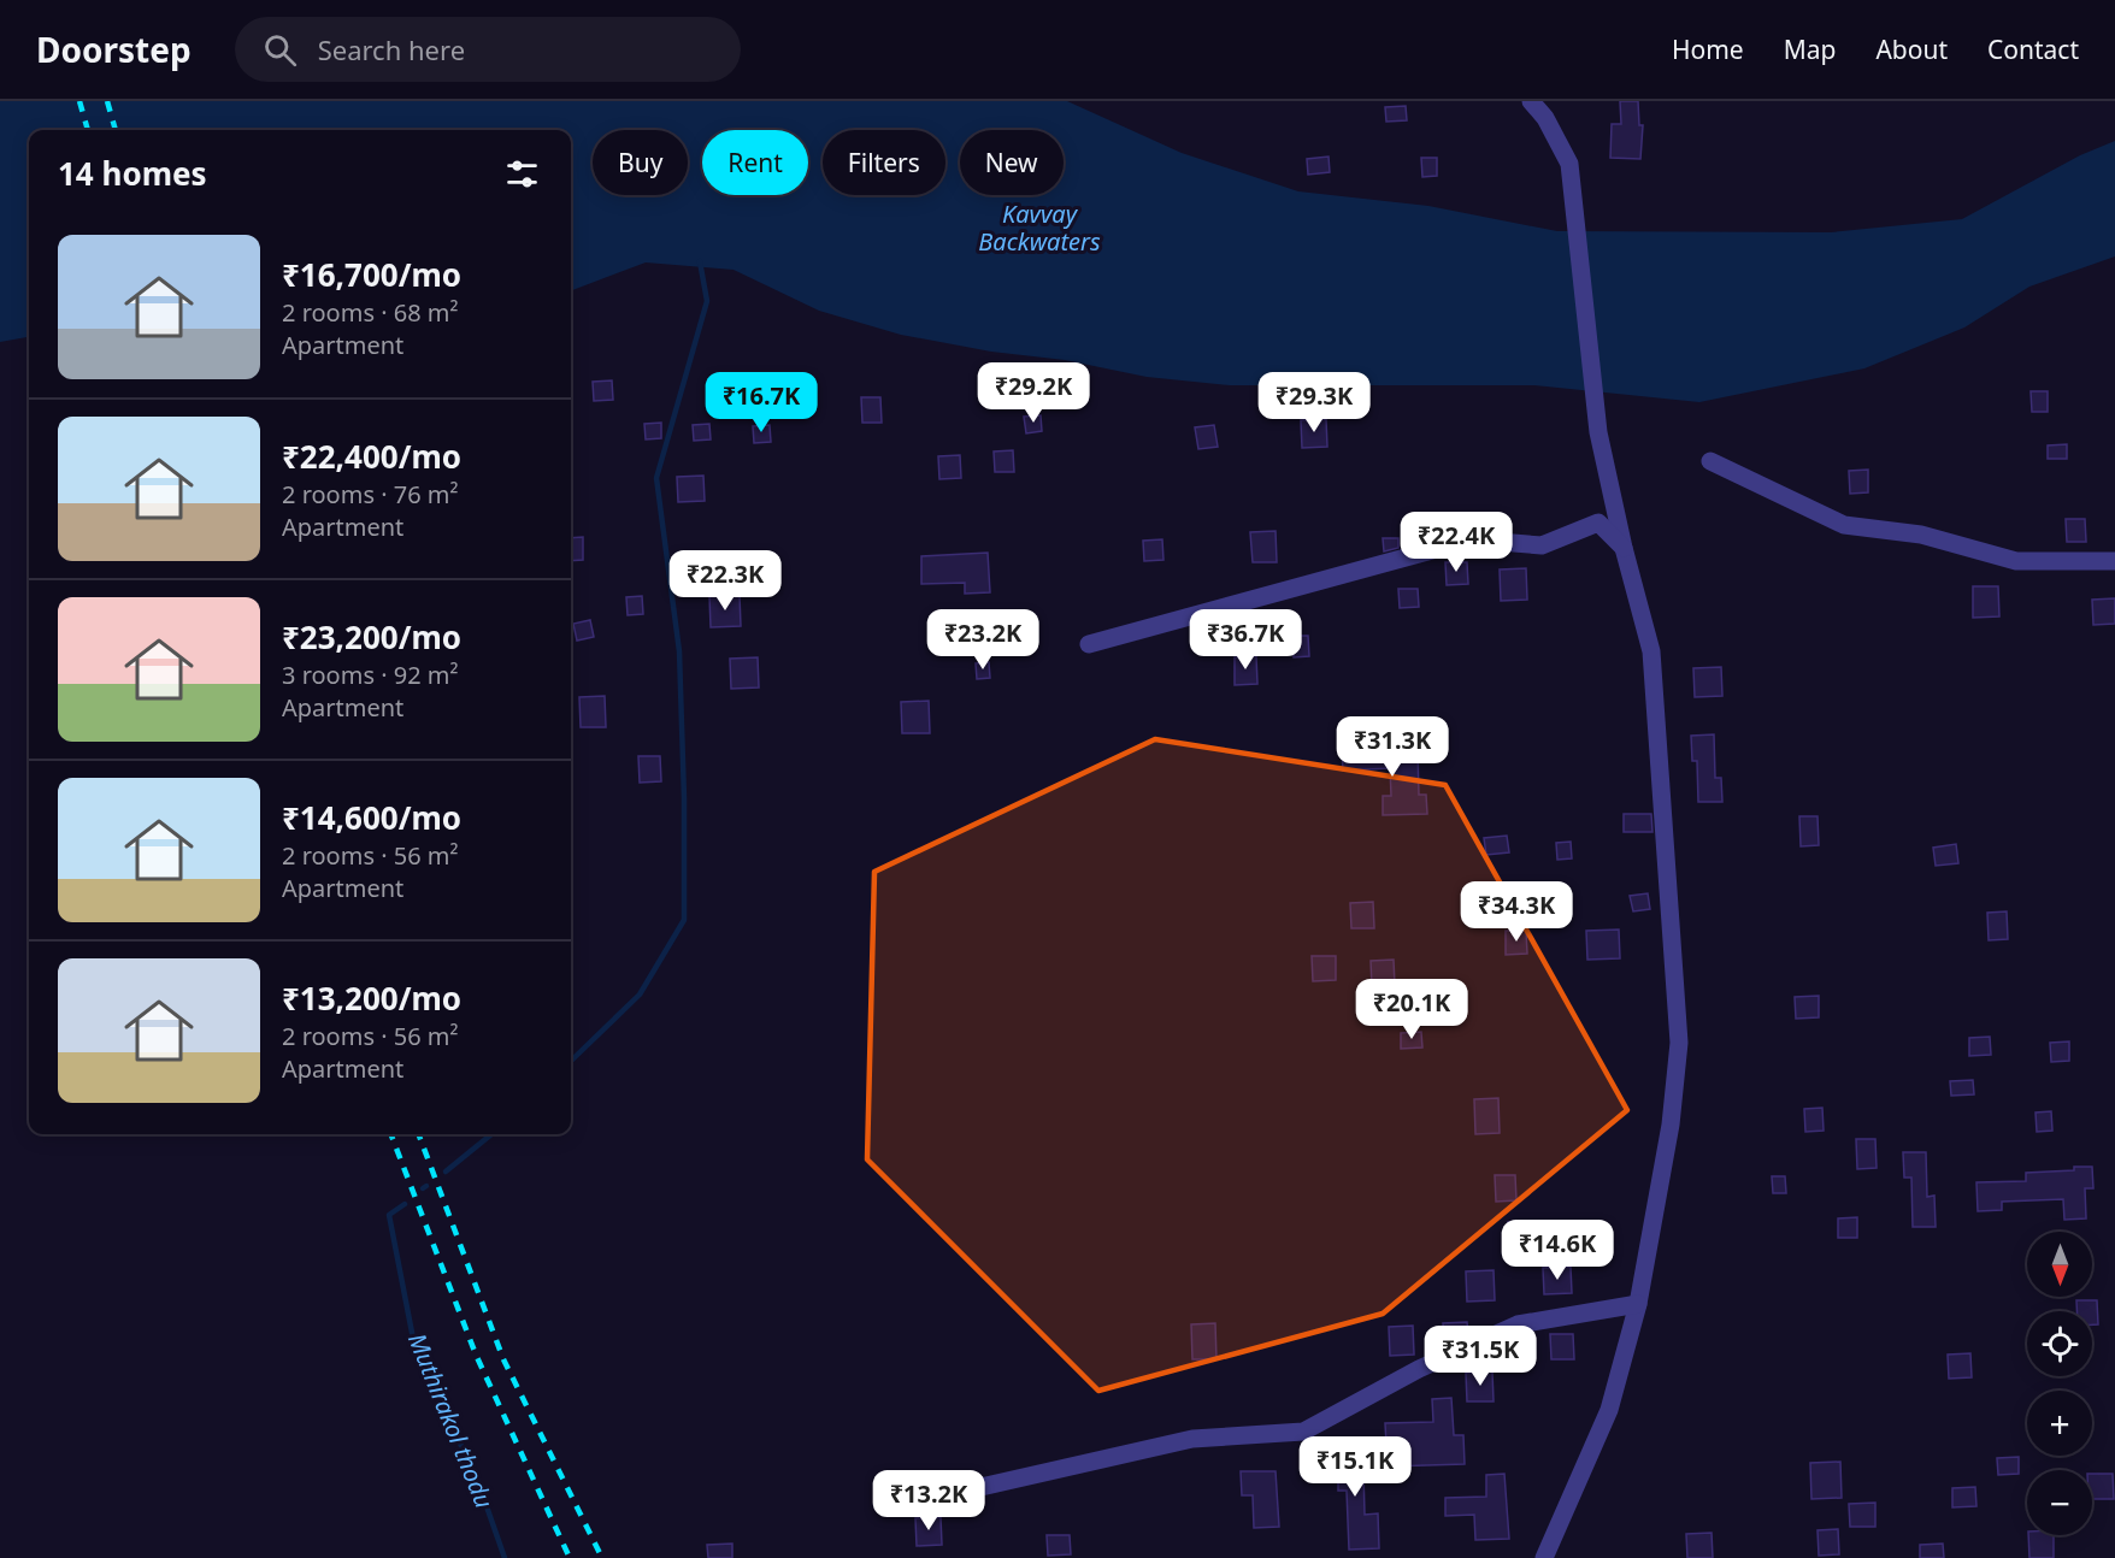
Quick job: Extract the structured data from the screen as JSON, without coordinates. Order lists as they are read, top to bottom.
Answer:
{
  "water": ["Kavvay Backwaters", "Muthirakol thodu"],
  "north": "bottom",
  "page": {
    "header": "Doorstep",
    "search": "Search here",
    "nav": [
      "Home",
      "Map",
      "About",
      "Contact"
    ],
    "chip": [
      "Buy",
      "Rent",
      "Filters",
      "New"
    ],
    "heading": "14 homes",
    "list": [
      {
        "name": "₹16,700/mo",
        "note": "2 rooms · 68 m² · Apartment"
      },
      {
        "name": "₹22,400/mo",
        "note": "2 rooms · 76 m² · Apartment"
      },
      {
        "name": "₹23,200/mo",
        "note": "3 rooms · 92 m² · Apartment"
      },
      {
        "name": "₹14,600/mo",
        "note": "2 rooms · 56 m² · Apartment"
      },
      {
        "name": "₹13,200/mo",
        "note": "2 rooms · 56 m² · Apartment"
      }
    ],
    "price": [
      "₹29.2K",
      "₹16.7K",
      "₹29.3K",
      "₹22.4K",
      "₹22.3K",
      "₹23.2K",
      "₹36.7K",
      "₹31.3K",
      "₹34.3K",
      "₹20.1K",
      "₹14.6K",
      "₹31.5K",
      "₹15.1K",
      "₹13.2K"
    ],
    "map_buttons": ["+", "−"]
  }
}
